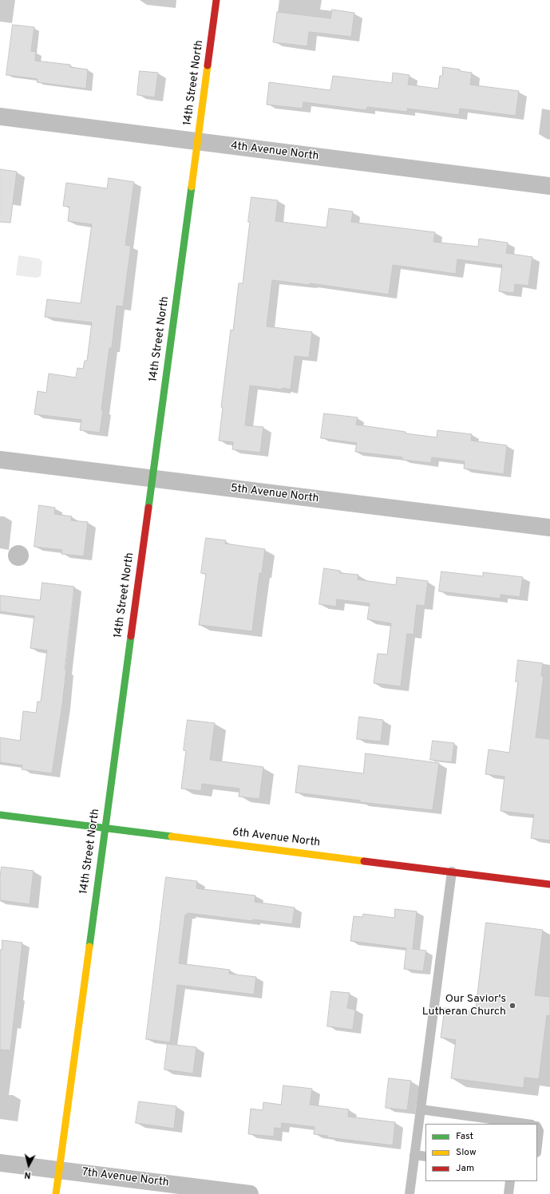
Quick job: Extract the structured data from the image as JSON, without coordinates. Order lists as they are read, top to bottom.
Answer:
{
  "streets": {
    "street": [
      "14th Street North",
      "4th Avenue North",
      "5th Avenue North",
      "6th Avenue North",
      "7th Avenue North"
    ]
  },
  "crossings": [
    ["14th Street North", "4th Avenue North"],
    ["14th Street North", "5th Avenue North"],
    ["14th Street North", "6th Avenue North"],
    ["14th Street North", "7th Avenue North"]
  ],
  "places": ["Our Savior's Lutheran Church"],
  "legend": ["Fast", "Slow", "Jam"],
  "north": "bottom"
}
